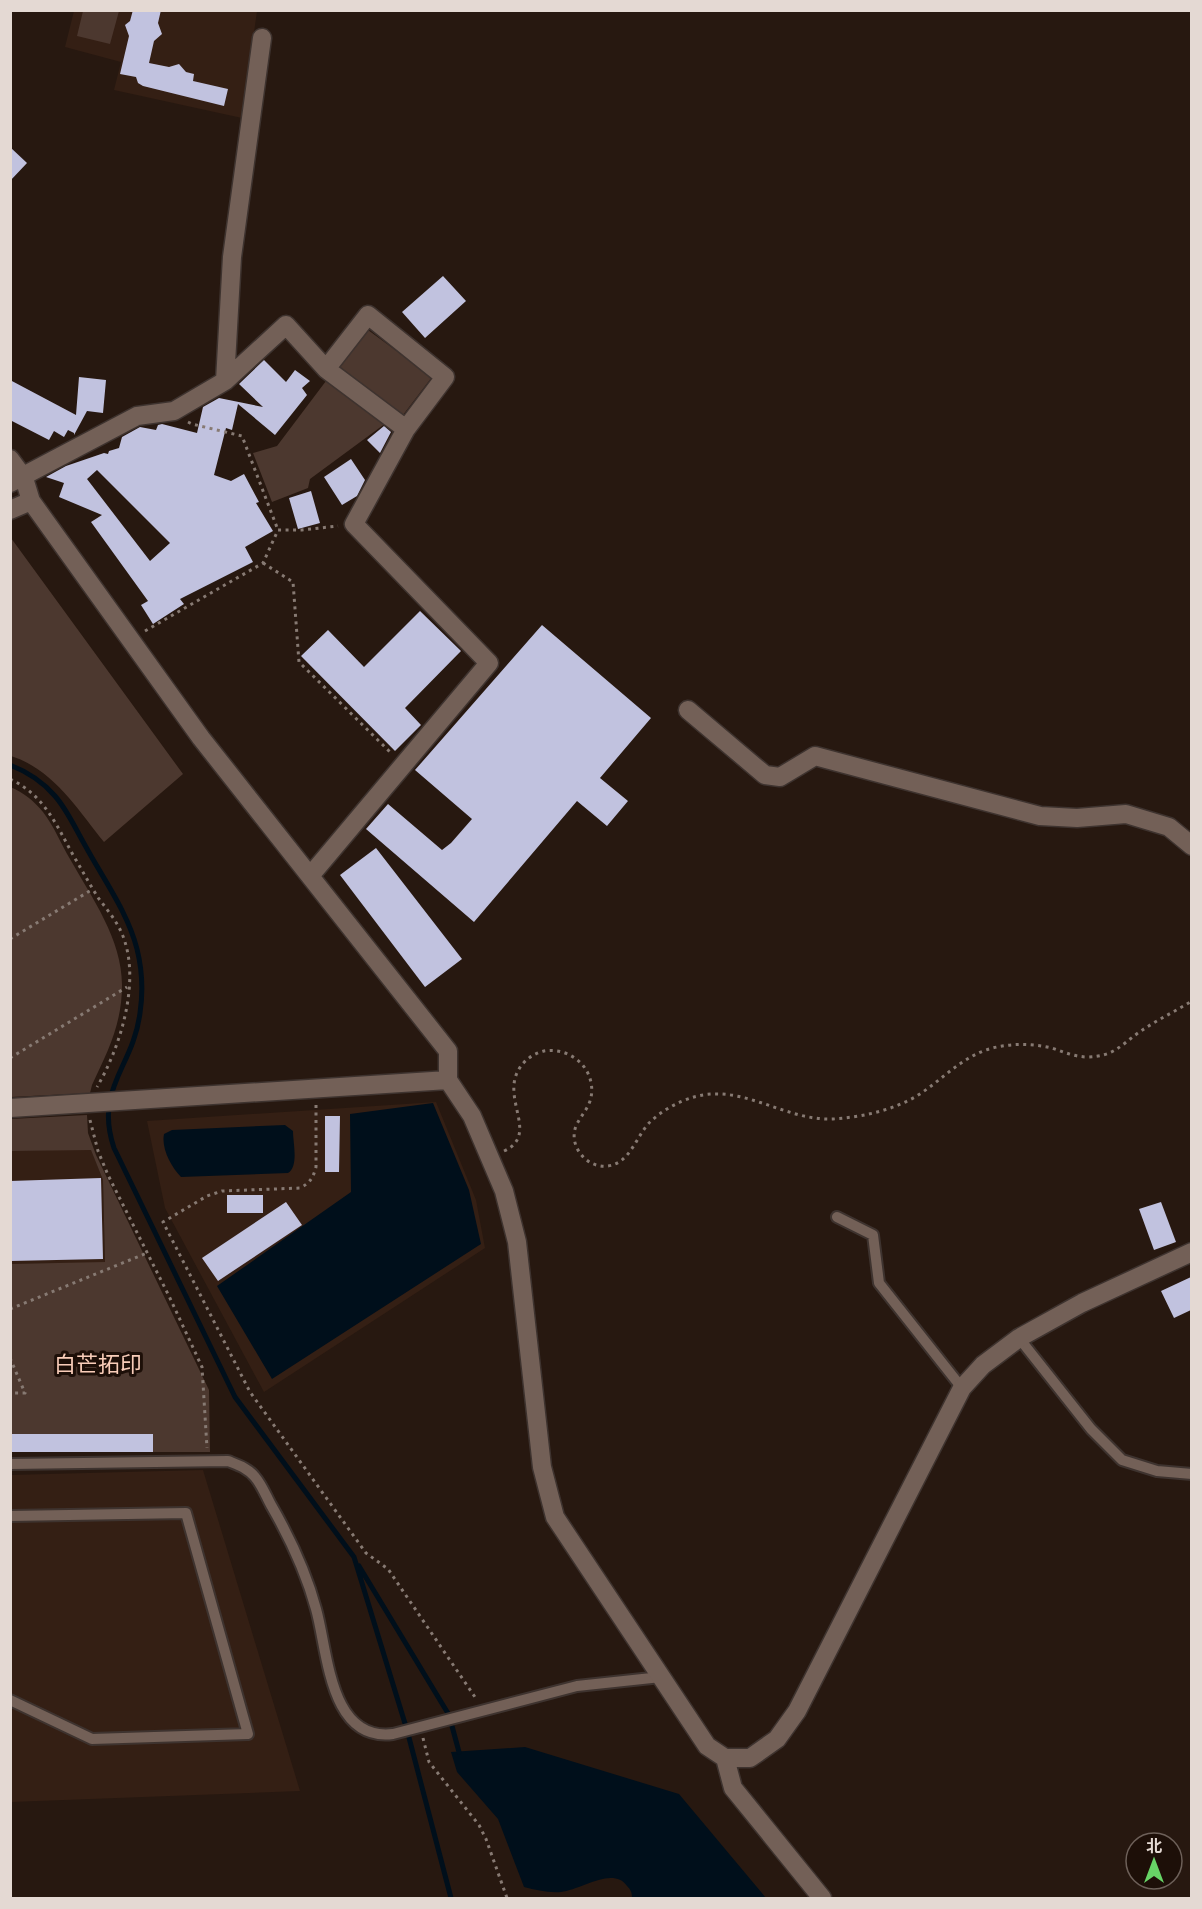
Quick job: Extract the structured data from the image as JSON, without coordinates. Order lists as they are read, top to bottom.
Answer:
{
  "parks": ["白芒拓印"],
  "north": "top"
}
